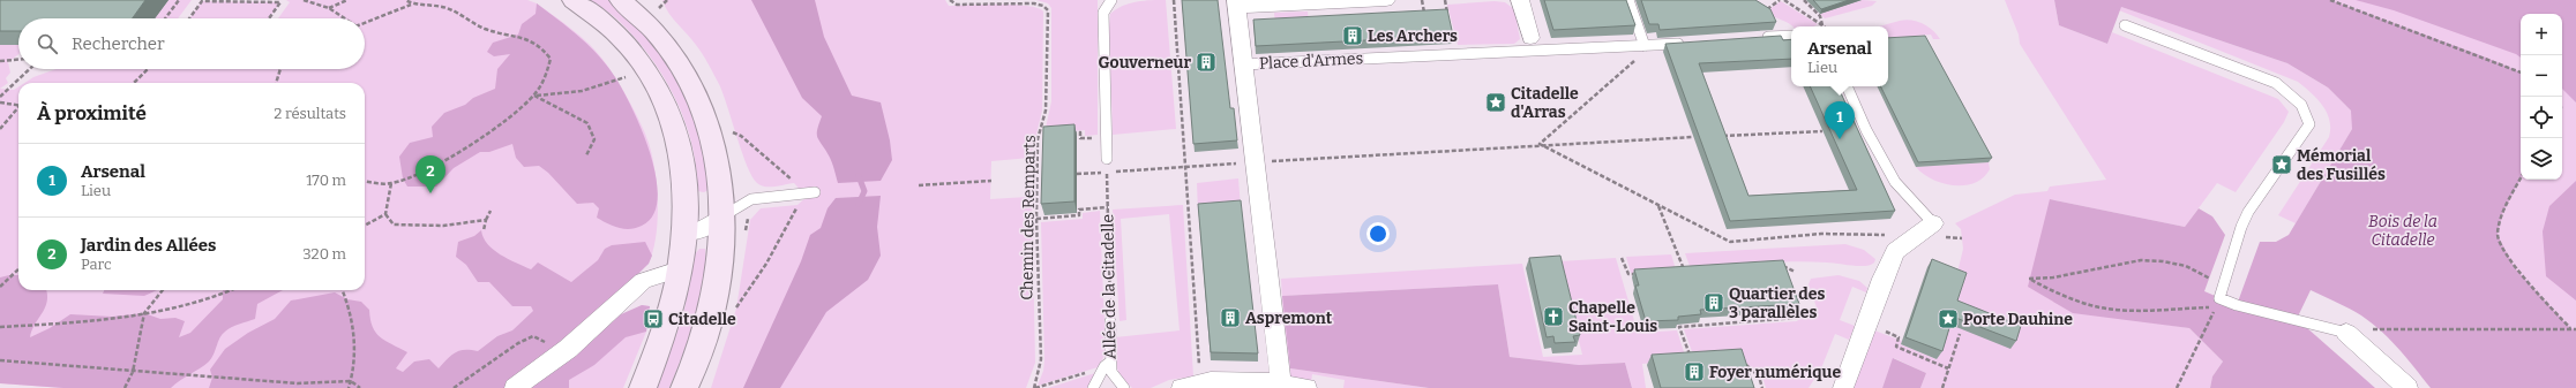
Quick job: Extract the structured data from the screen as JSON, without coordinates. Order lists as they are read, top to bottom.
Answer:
{
  "streets": {
    "street": ["Place d'Armes"],
    "lane": ["Allée de la Citadelle"],
    "path": ["Chemin des Remparts"]
  },
  "parks": ["Bois de la Citadelle"],
  "places": {
    "building": [
      "Les Archers",
      "Gouverneur",
      "Quartier des 3 parallèles",
      "Aspremont",
      "Foyer numérique"
    ],
    "place": ["Citadelle d'Arras", "Mémorial des Fusillés", "Porte Dauhine"],
    "church": ["Chapelle Saint-Louis"],
    "bus stop": ["Citadelle"]
  },
  "page": {
    "map_buttons": ["+", "−"],
    "search": "Rechercher",
    "popup": ["Arsenal", "Lieu"],
    "heading": ["À proximité", "2 résultats"],
    "pins": ["1", "2"],
    "list": [
      {
        "mark": "1",
        "name": "Arsenal",
        "note": "Lieu",
        "value": "170 m"
      },
      {
        "mark": "2",
        "name": "Jardin des Allées",
        "note": "Parc",
        "value": "320 m"
      }
    ]
  }
}
